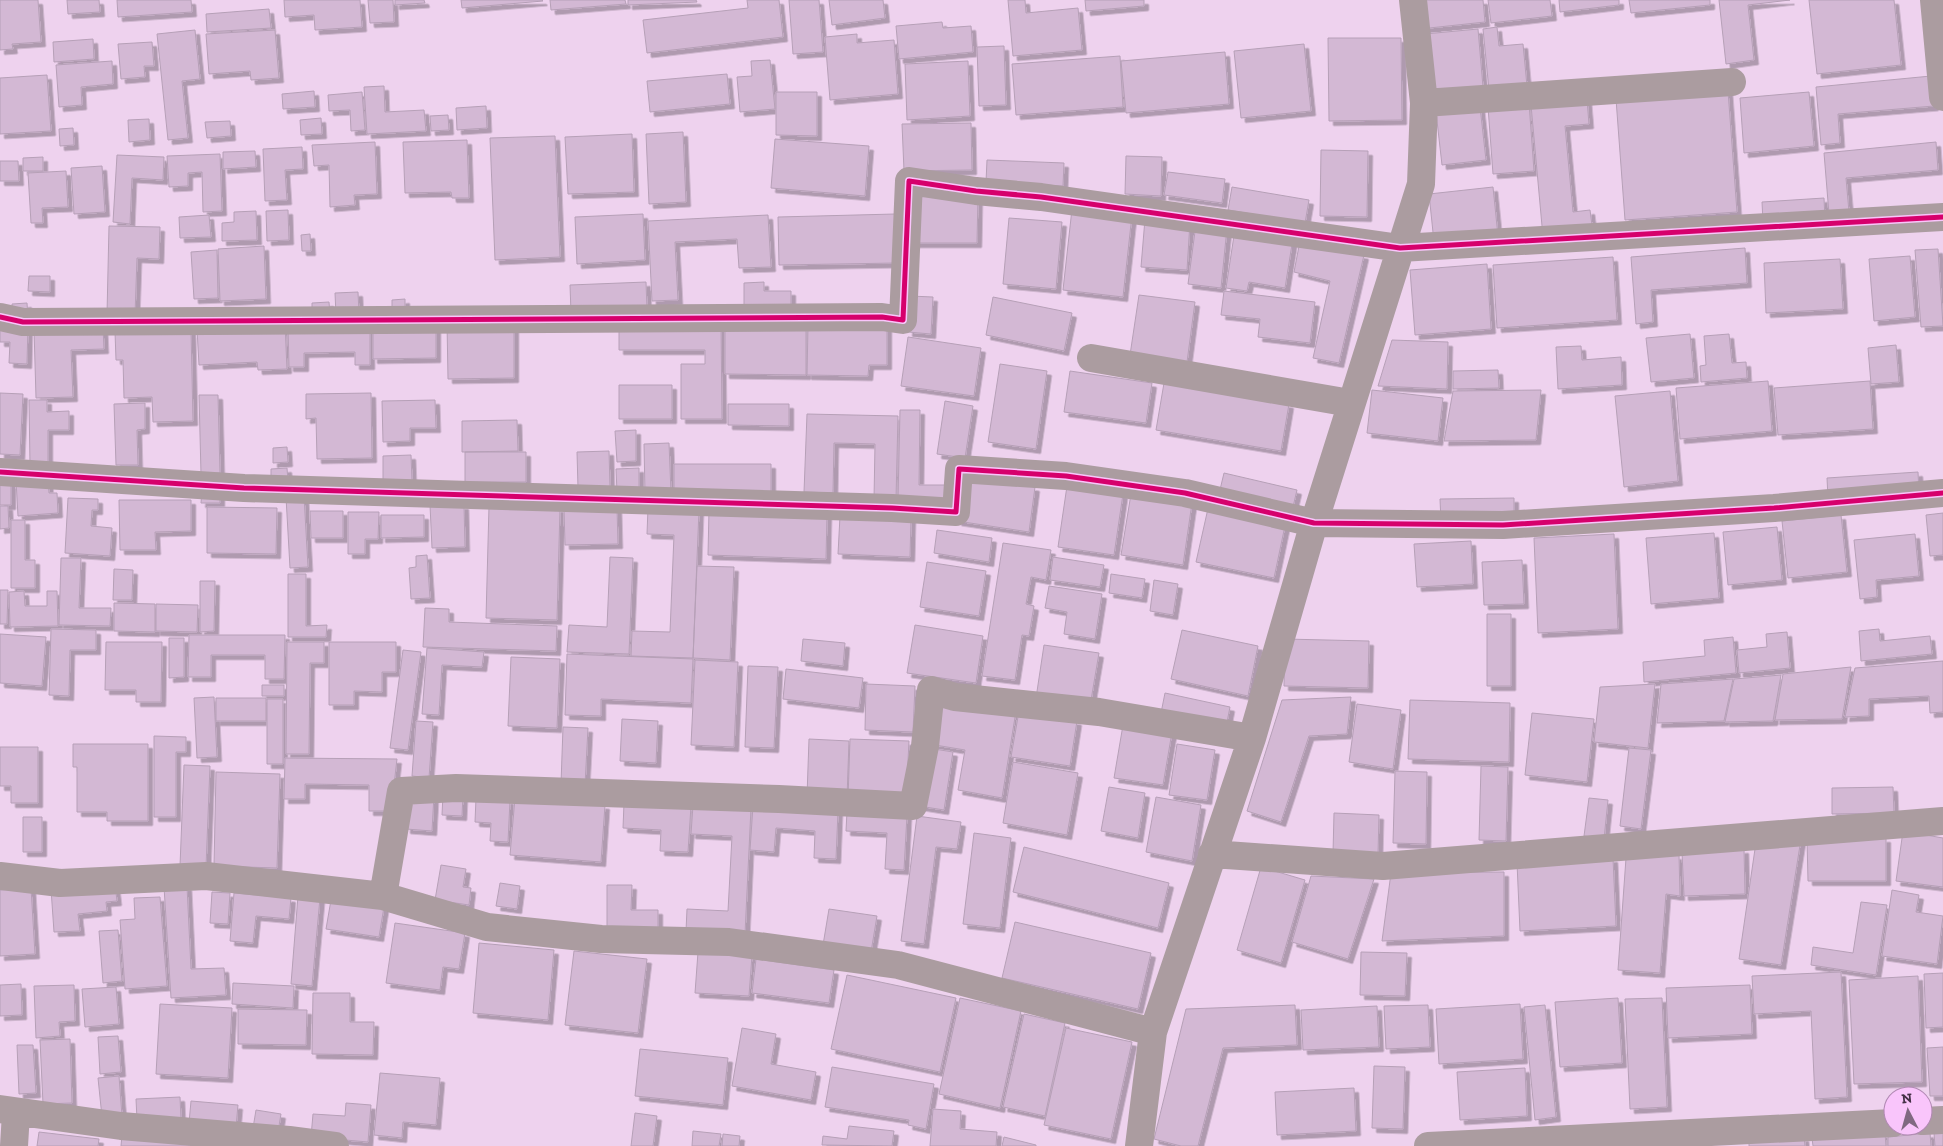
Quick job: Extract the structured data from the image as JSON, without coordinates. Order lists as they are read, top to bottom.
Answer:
{
  "north": "top"
}
